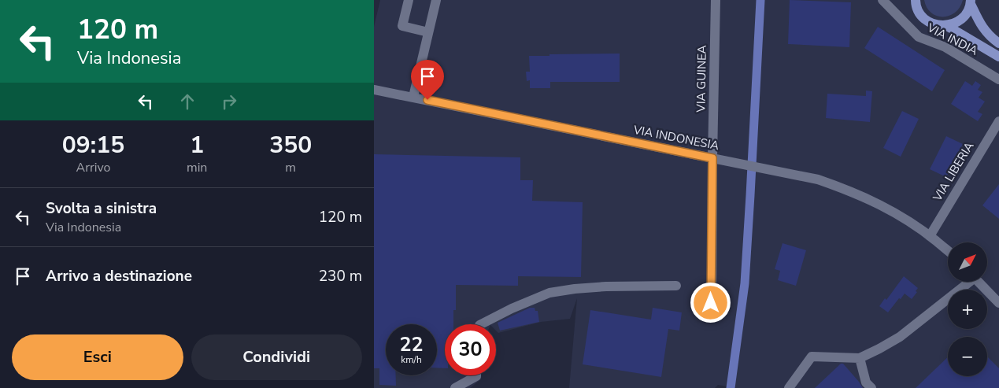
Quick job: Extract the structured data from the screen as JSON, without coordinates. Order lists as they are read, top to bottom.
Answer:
{
  "streets": {
    "street": [
      "VIA INDIA",
      "VIA GUINEA",
      "VIA INDONESIA",
      "VIA LIBERIA"
    ]
  },
  "crossings": [
    ["VIA GUINEA", "VIA INDONESIA"],
    ["VIA INDONESIA", "VIA LIBERIA"]
  ],
  "north": "top right",
  "page": {
    "turn": ["120 m", "Via Indonesia"],
    "eta": [
      "09:15",
      "Arrivo",
      "1",
      "min",
      "350",
      "m"
    ],
    "list": [
      {
        "name": "Svolta a sinistra",
        "note": "Via Indonesia",
        "value": "120 m"
      },
      {
        "name": "Arrivo a destinazione",
        "value": "230 m"
      }
    ],
    "map_buttons": ["+", "−"],
    "speed": "22 km/h",
    "limit": "30",
    "buttons": ["Esci", "Condividi"]
  }
}
